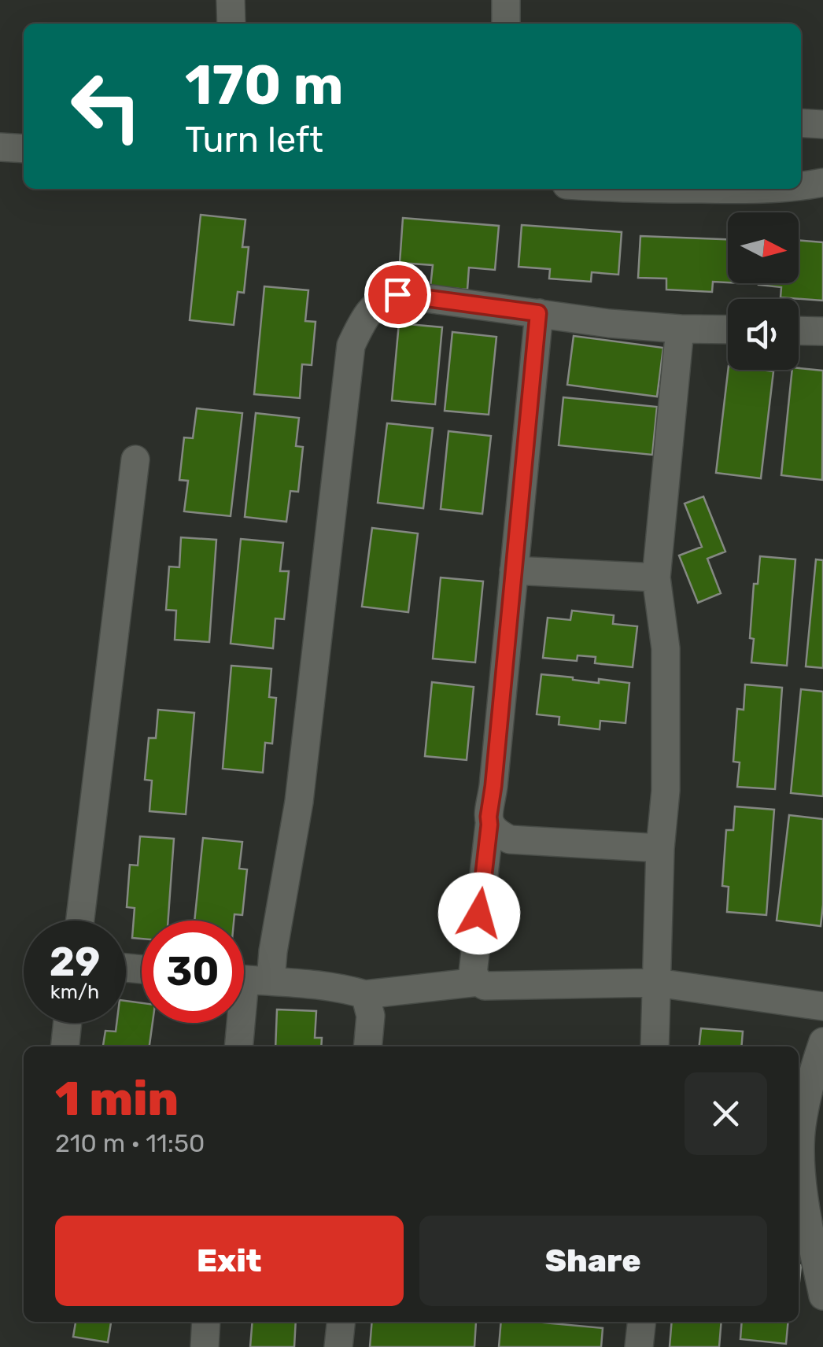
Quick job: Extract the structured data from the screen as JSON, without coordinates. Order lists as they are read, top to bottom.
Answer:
{
  "north": "right",
  "page": {
    "turn": ["170 m", "Turn left"],
    "speed": "29 km/h",
    "limit": "30",
    "heading": ["1 min", "210 m · 11:50"],
    "buttons": ["Exit", "Share"]
  }
}
